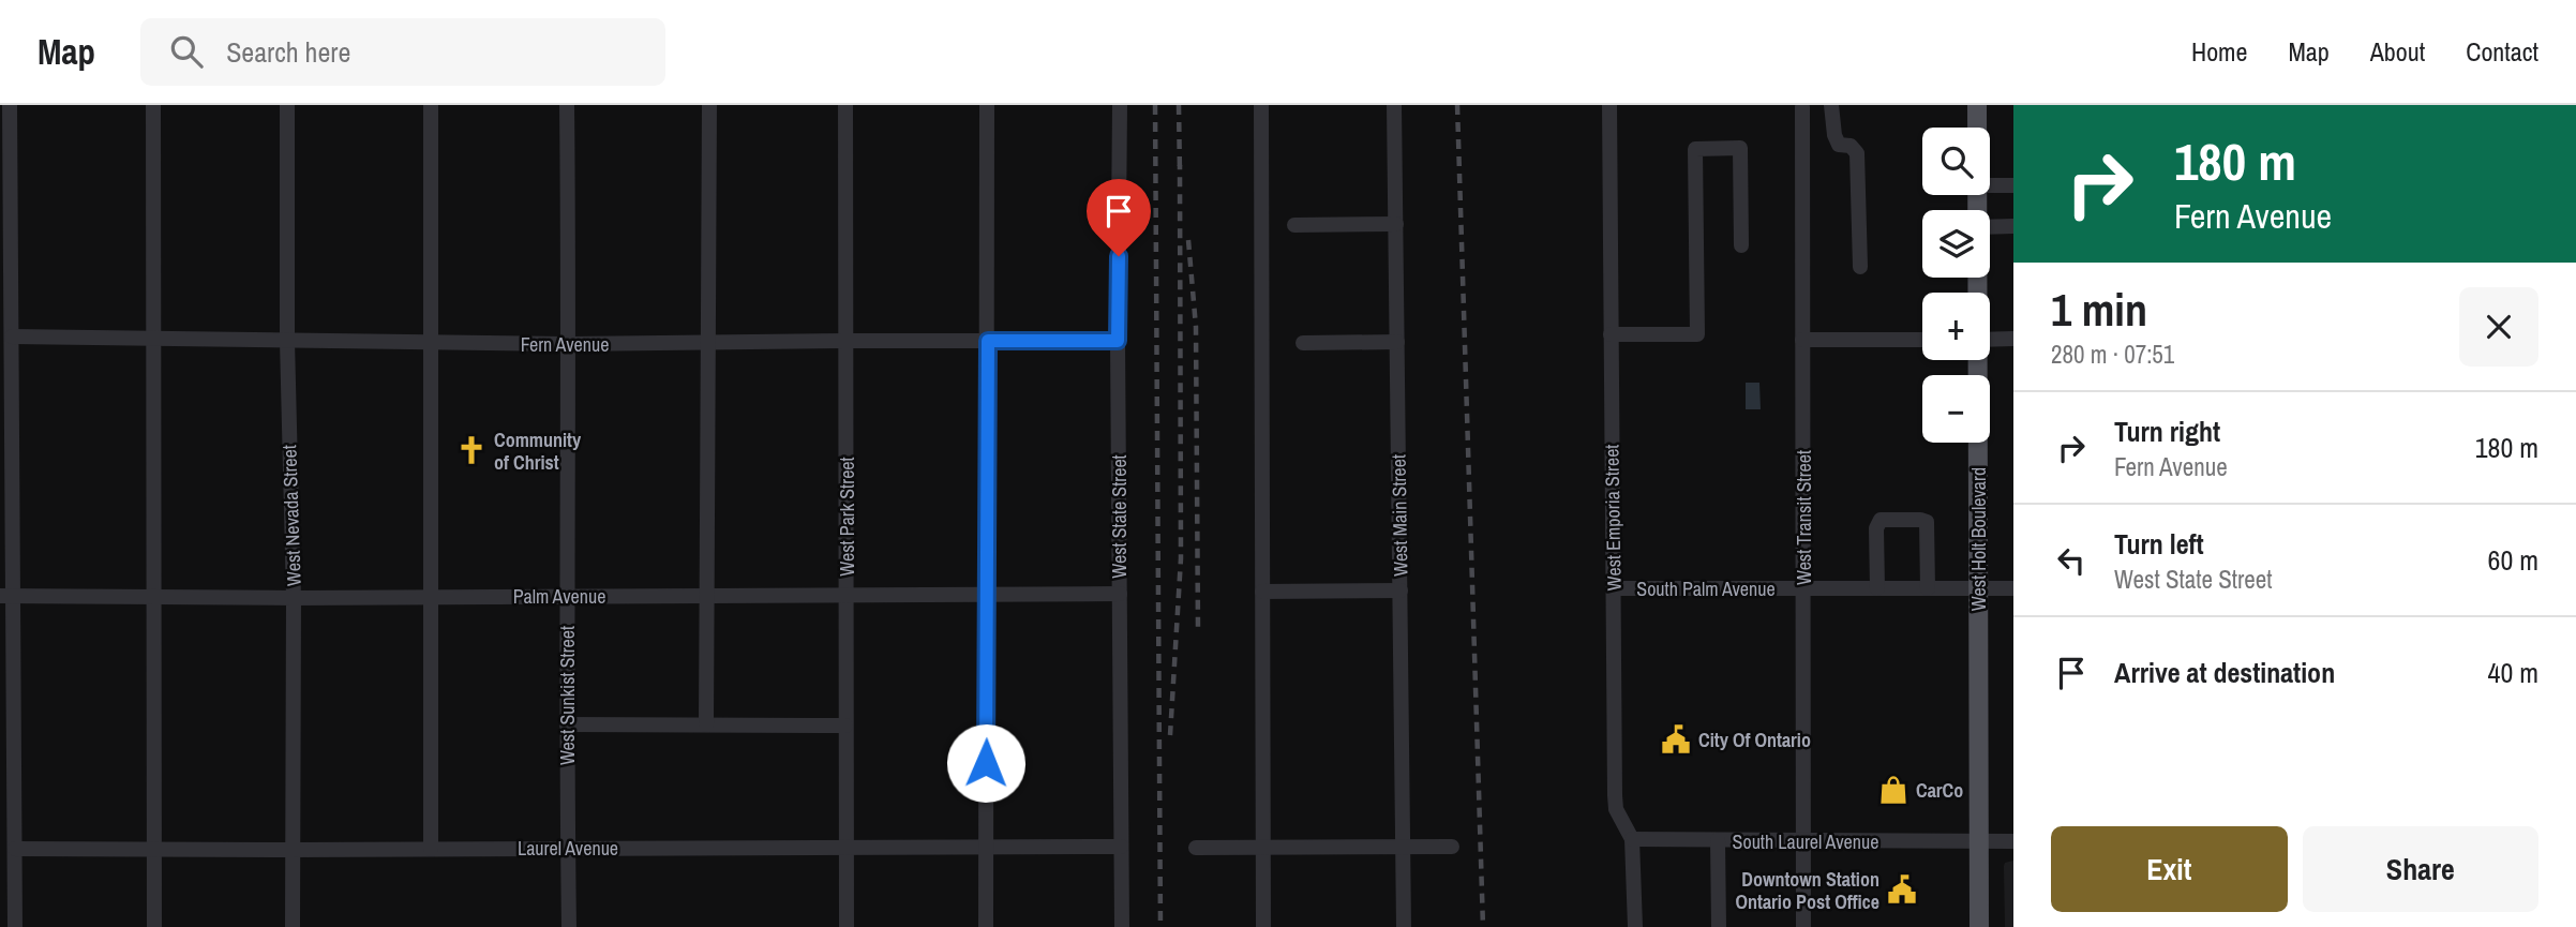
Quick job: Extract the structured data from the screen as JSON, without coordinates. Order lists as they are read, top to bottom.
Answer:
{
  "streets": {
    "main road": ["West Holt Boulevard"],
    "street": [
      "Fern Avenue",
      "West Nevada Street",
      "West Main Street",
      "West Park Street",
      "West State Street",
      "West Emporia Street",
      "West Transit Street",
      "South Palm Avenue",
      "Palm Avenue",
      "West Sunkist Street",
      "South Laurel Avenue",
      "Laurel Avenue"
    ]
  },
  "crossings": [
    ["Fern Avenue", "West Nevada Street"],
    ["Fern Avenue", "West Park Street"],
    ["Fern Avenue", "West State Street"],
    ["Fern Avenue", "West Sunkist Street"],
    ["West Nevada Street", "Palm Avenue"],
    ["West Nevada Street", "Laurel Avenue"],
    ["West Park Street", "Palm Avenue"],
    ["West Park Street", "Laurel Avenue"],
    ["West State Street", "Palm Avenue"],
    ["West State Street", "Laurel Avenue"],
    ["West Emporia Street", "South Palm Avenue"],
    ["West Emporia Street", "South Laurel Avenue"],
    ["West Transit Street", "South Palm Avenue"],
    ["West Transit Street", "South Laurel Avenue"],
    ["West Holt Boulevard", "South Palm Avenue"],
    ["West Holt Boulevard", "South Laurel Avenue"],
    ["Palm Avenue", "West Sunkist Street"],
    ["West Sunkist Street", "Laurel Avenue"]
  ],
  "places": {
    "church": ["Community of Christ"],
    "public building": ["City Of Ontario", "Downtown Station Ontario Post Office"],
    "shop": ["CarCo"]
  },
  "page": {
    "header": "Map",
    "search": "Search here",
    "nav": [
      "Home",
      "Map",
      "About",
      "Contact"
    ],
    "turn": ["180 m", "Fern Avenue"],
    "map_buttons": ["+", "−"],
    "heading": ["1 min", "280 m · 07:51"],
    "list": [
      {
        "name": "Turn right",
        "note": "Fern Avenue",
        "value": "180 m"
      },
      {
        "name": "Turn left",
        "note": "West State Street",
        "value": "60 m"
      },
      {
        "name": "Arrive at destination",
        "value": "40 m"
      }
    ],
    "buttons": ["Exit", "Share"]
  }
}
